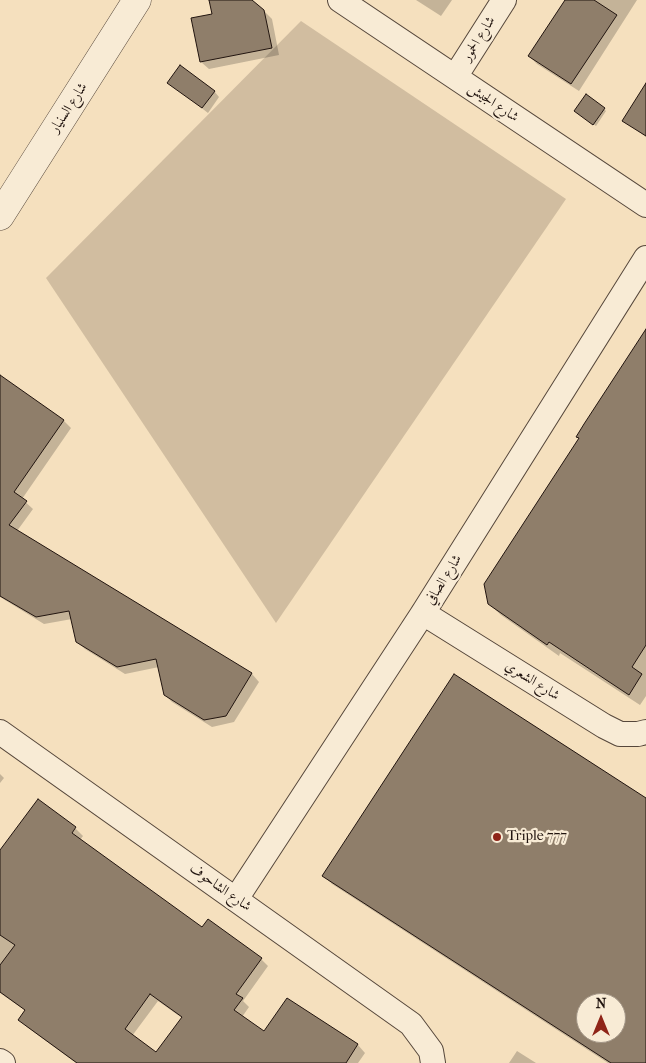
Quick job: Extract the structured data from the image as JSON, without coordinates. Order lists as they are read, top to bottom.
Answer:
{
  "streets": {
    "street": [
      "شارع الحمور",
      "شارع الجيش",
      "شارع السنيار",
      "شارع الصافي",
      "شارع الشعري",
      "شارع الشاحوف"
    ]
  },
  "crossings": [
    ["شارع الحمور", "شارع الجيش"],
    ["شارع الصافي", "شارع الشعري"],
    ["شارع الصافي", "شارع الشاحوف"]
  ],
  "places": ["Triple 777"],
  "north": "top"
}
